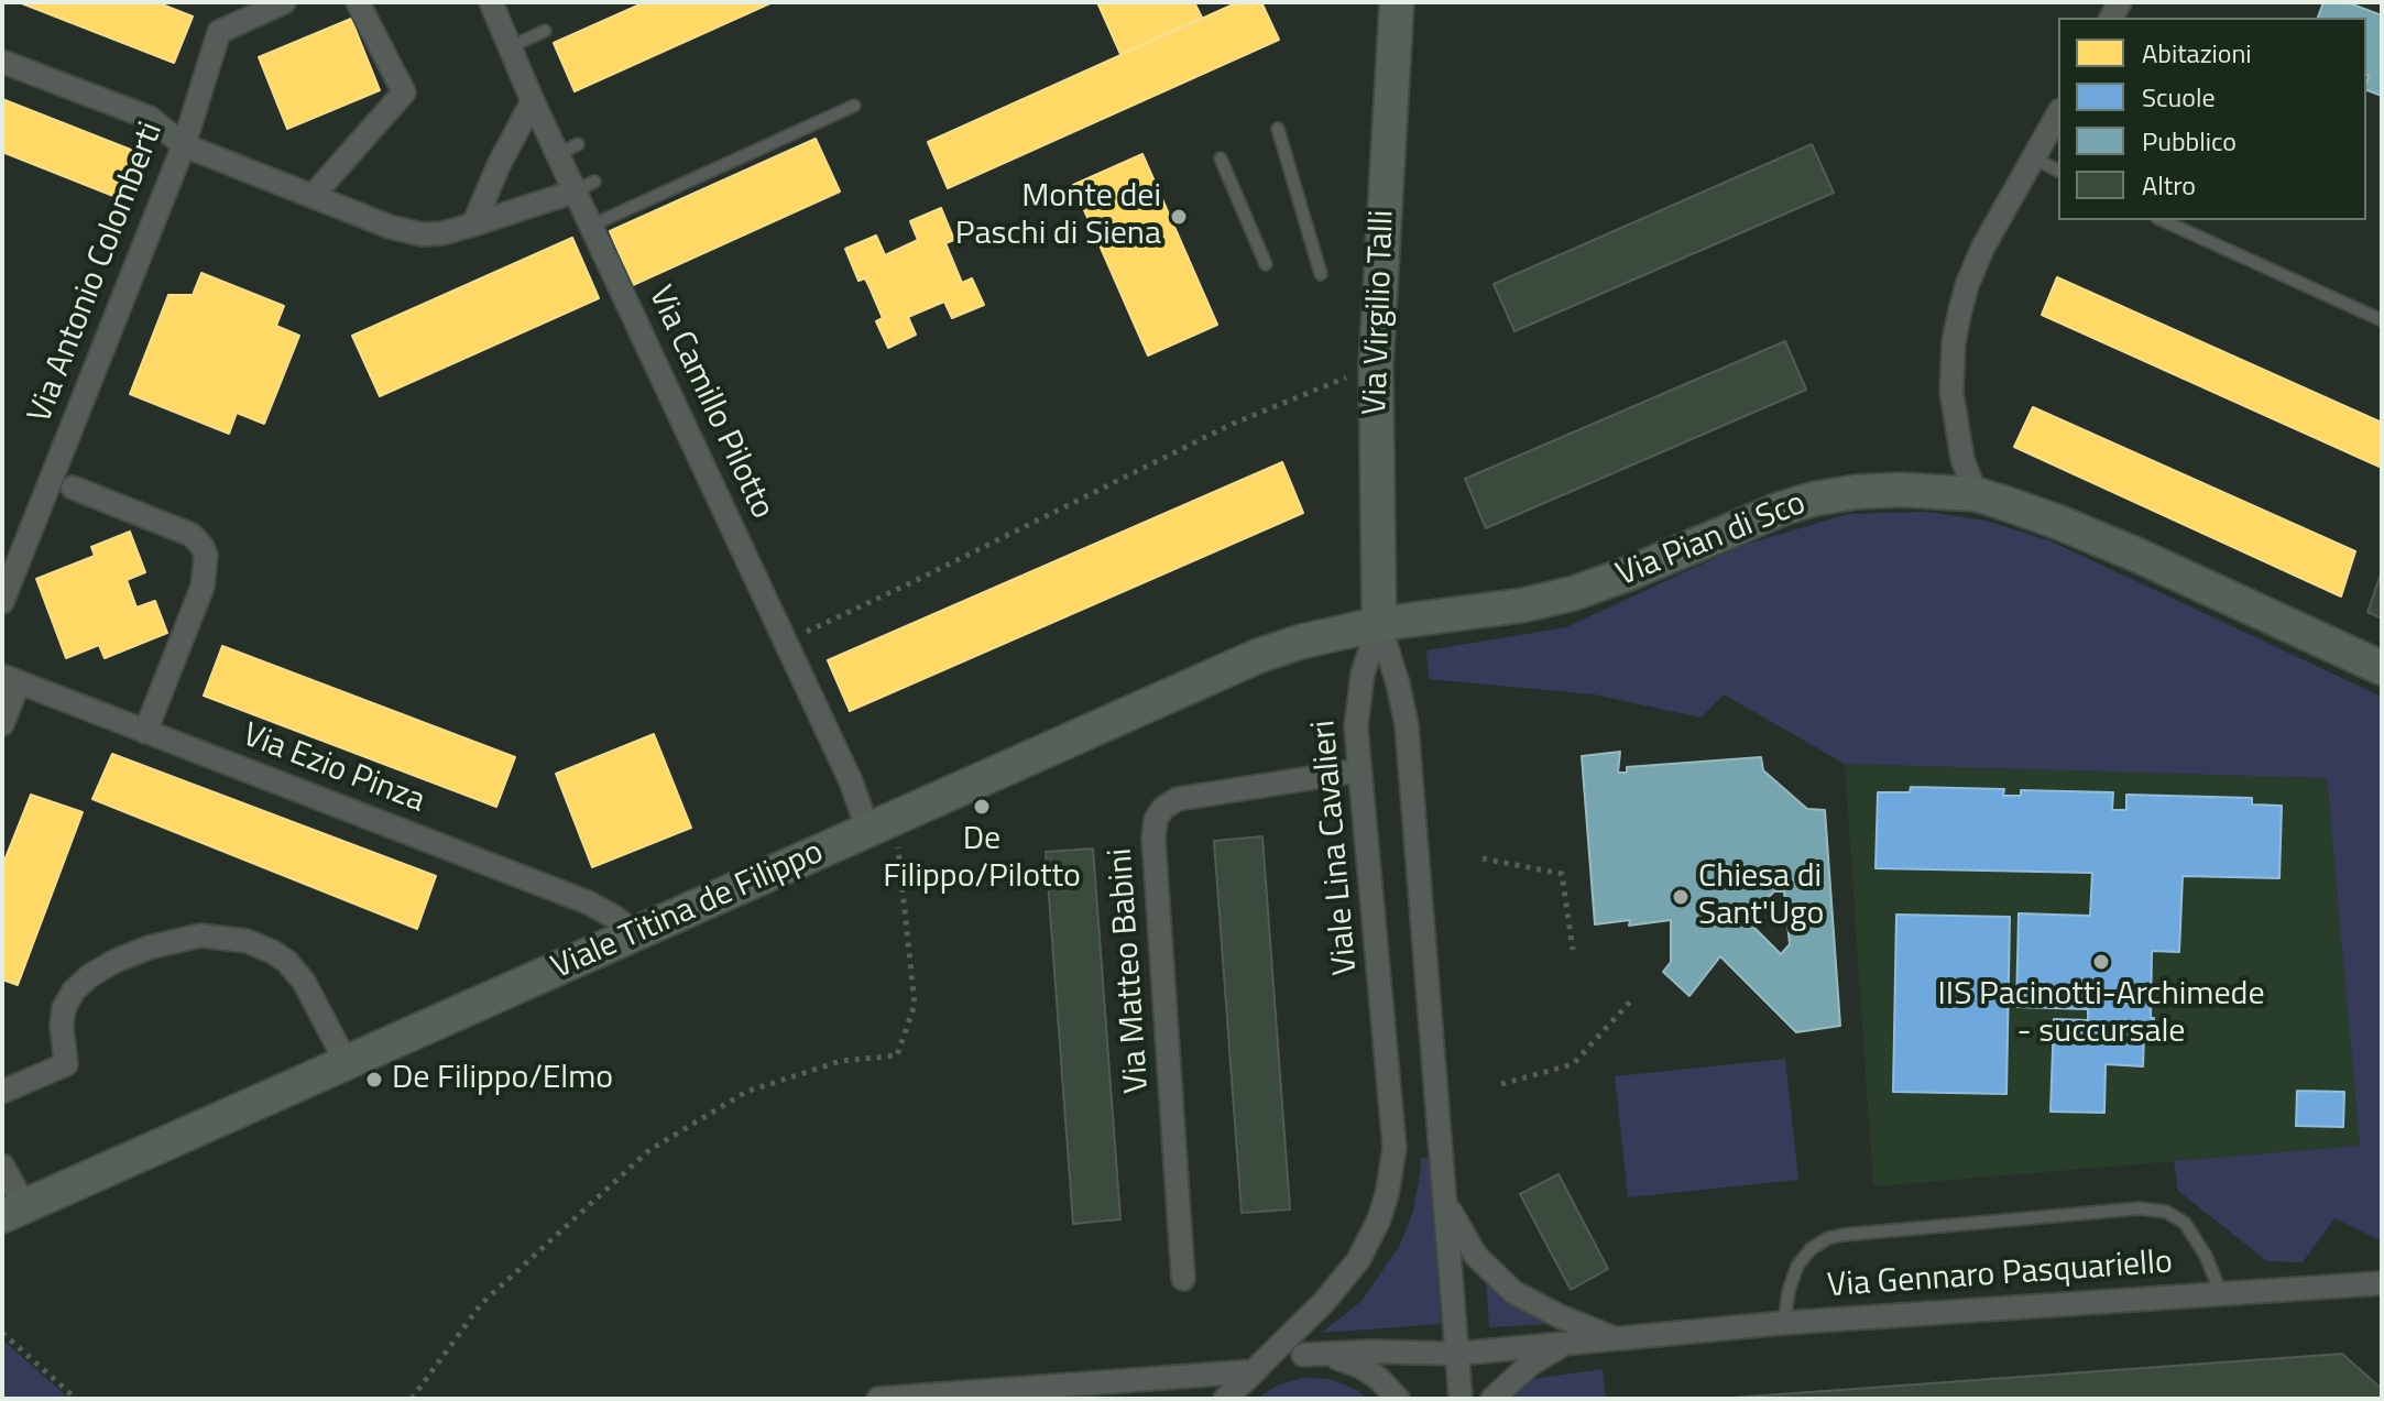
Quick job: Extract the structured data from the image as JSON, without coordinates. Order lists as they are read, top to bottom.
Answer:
{
  "streets": {
    "street": [
      "Via Antonio Colomberti",
      "Via Virgilio Talli",
      "Via Camillo Pilotto",
      "Via Pian di Sco",
      "Via Ezio Pinza",
      "Viale Lina Cavalieri",
      "Viale Titina de Filippo",
      "Via Matteo Babini",
      "Via Gennaro Pasquariello"
    ]
  },
  "crossings": [
    ["Via Virgilio Talli", "Via Pian di Sco"],
    ["Via Virgilio Talli", "Viale Lina Cavalieri"],
    ["Via Virgilio Talli", "Viale Titina de Filippo"],
    ["Via Camillo Pilotto", "Viale Titina de Filippo"],
    ["Via Pian di Sco", "Viale Lina Cavalieri"],
    ["Via Pian di Sco", "Viale Titina de Filippo"],
    ["Via Ezio Pinza", "Viale Titina de Filippo"],
    ["Viale Lina Cavalieri", "Viale Titina de Filippo"],
    ["Viale Lina Cavalieri", "Via Matteo Babini"]
  ],
  "places": [
    "Monte dei Paschi di Siena",
    "De Filippo/Pilotto",
    "Chiesa di Sant'Ugo",
    "IIS Pacinotti-Archimede - succursale",
    "De Filippo/Elmo"
  ],
  "legend": [
    "Abitazioni",
    "Scuole",
    "Pubblico",
    "Altro"
  ]
}
